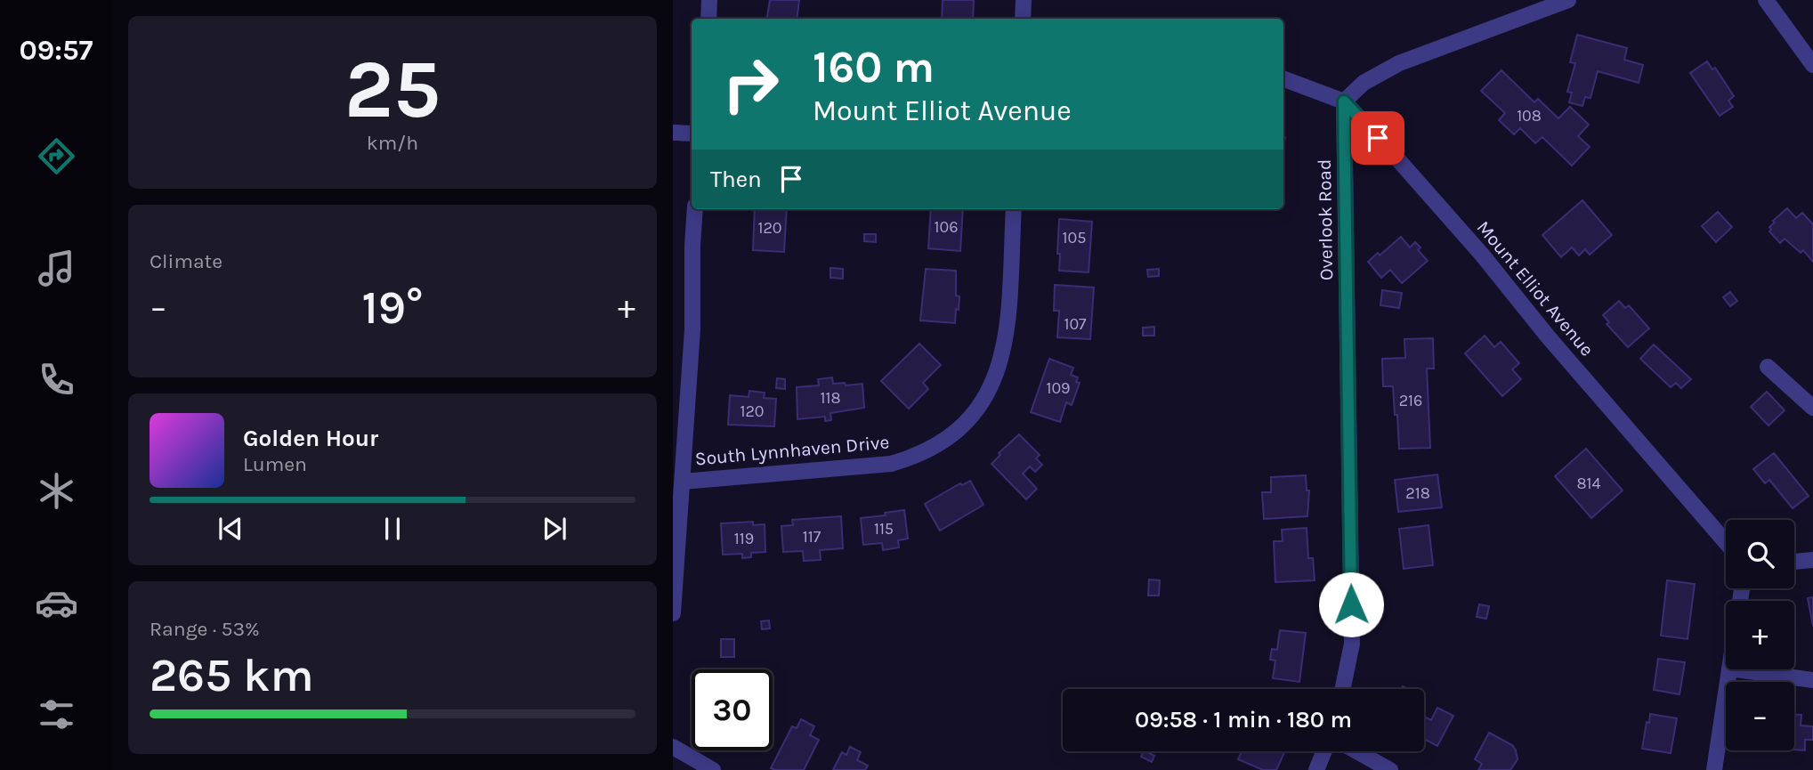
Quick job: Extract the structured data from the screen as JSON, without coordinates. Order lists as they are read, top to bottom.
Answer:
{
  "streets": {
    "street": ["Overlook Road", "Mount Elliot Avenue", "South Lynnhaven Drive"]
  },
  "crossings": [
    ["Overlook Road", "Mount Elliot Avenue"]
  ],
  "house_numbers": [
    "108",
    "106",
    "120",
    "105",
    "107",
    "109",
    "118",
    "216",
    "120",
    "814",
    "218",
    "115",
    "117",
    "119"
  ],
  "page": {
    "tabs": "09:57",
    "tile": [
      ["25", "km/h"],
      "Climate",
      ["Range · 53%", "265 km"]
    ],
    "turn": ["160 m", "Mount Elliot Avenue"],
    "then": "Then",
    "heat": ["−", "19°", "+"],
    "song": ["Golden Hour", "Lumen"],
    "map_buttons": ["+", "−"],
    "limit": "30",
    "trip": "09:58 · 1 min · 180 m"
  }
}
